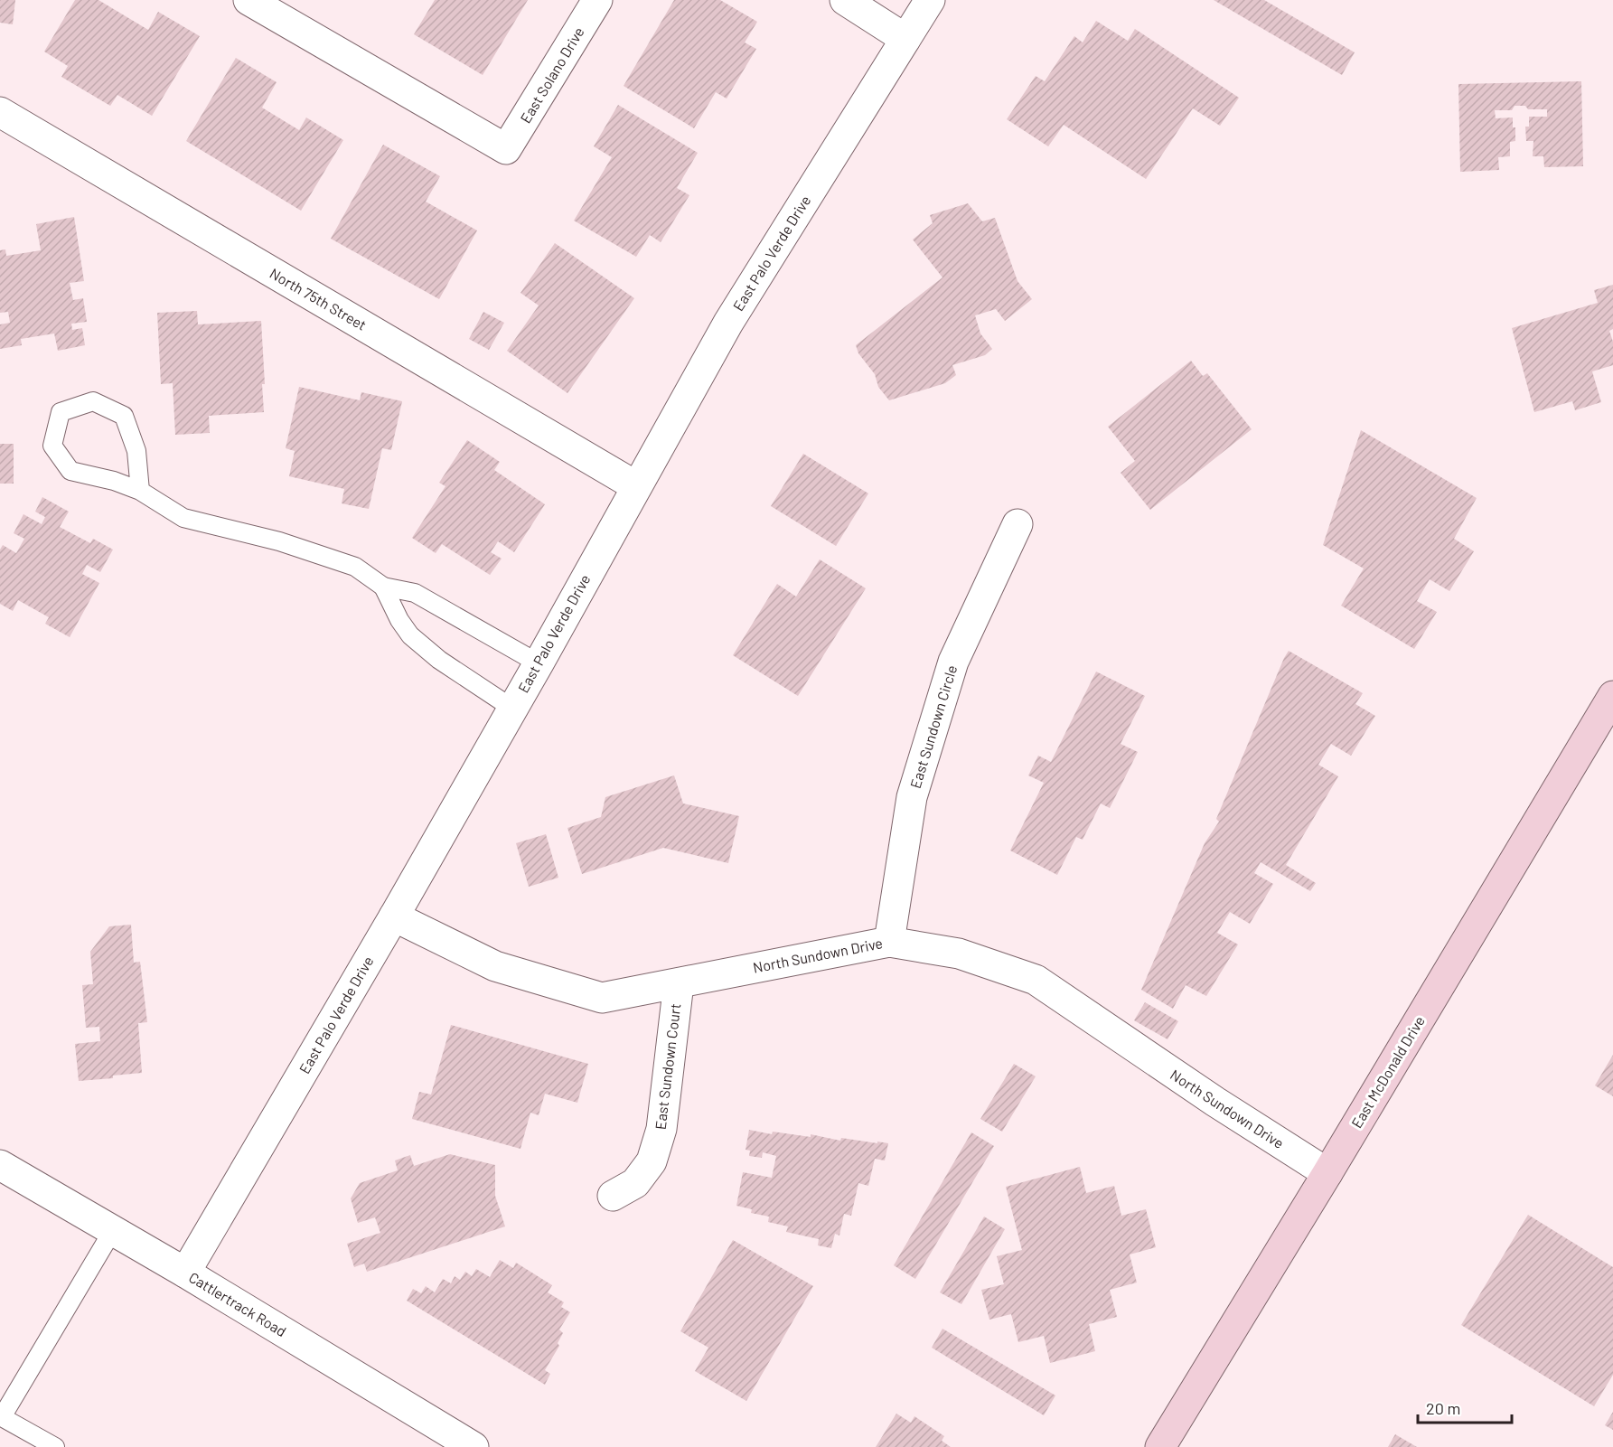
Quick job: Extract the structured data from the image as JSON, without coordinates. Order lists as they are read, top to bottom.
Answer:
{
  "streets": {
    "main road": ["East McDonald Drive"],
    "street": [
      "East Solano Drive",
      "East Palo Verde Drive",
      "North 75th Street",
      "East Sundown Circle",
      "North Sundown Drive",
      "East Sundown Court",
      "Cattlertrack Road"
    ]
  },
  "crossings": [
    ["East Palo Verde Drive", "North 75th Street"],
    ["East Palo Verde Drive", "North Sundown Drive"],
    ["East Palo Verde Drive", "Cattlertrack Road"],
    ["East Sundown Circle", "North Sundown Drive"],
    ["North Sundown Drive", "East Sundown Court"],
    ["North Sundown Drive", "East McDonald Drive"]
  ],
  "scale_bar": "20 m"
}
